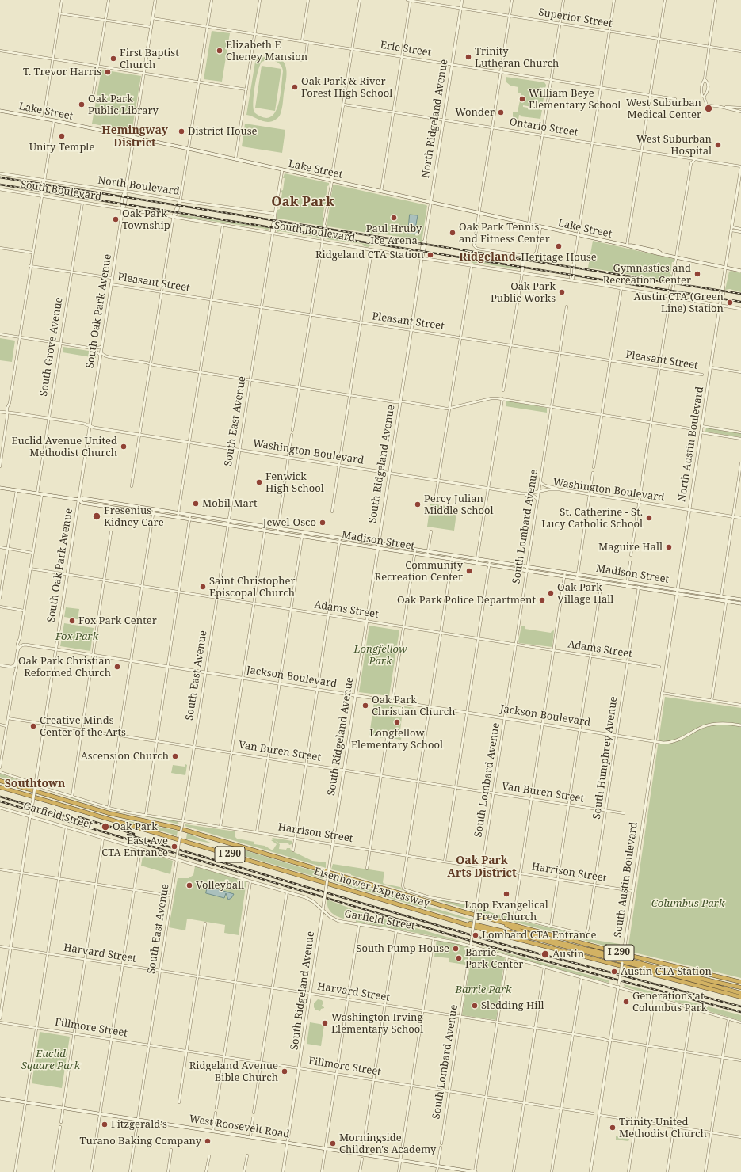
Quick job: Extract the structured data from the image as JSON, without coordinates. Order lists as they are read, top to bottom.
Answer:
{
  "streets": {
    "highway": ["I 290", "Eisenhower Expressway"],
    "main road": ["Lake Street", "Madison Street", "West Roosevelt Road"],
    "street": [
      "Superior Street",
      "Erie Street",
      "North Ridgeland Avenue",
      "Ontario Street",
      "North Boulevard",
      "South Boulevard",
      "Pleasant Street",
      "South Oak Park Avenue",
      "South Grove Avenue",
      "South East Avenue",
      "North Austin Boulevard",
      "Washington Boulevard",
      "South Ridgeland Avenue",
      "South Lombard Avenue",
      "Adams Street",
      "Jackson Boulevard",
      "Van Buren Street",
      "South Humphrey Avenue",
      "Garfield Street",
      "Harrison Street",
      "South Austin Boulevard",
      "Harvard Street",
      "Fillmore Street"
    ]
  },
  "crossings": [
    ["Superior Street", "North Ridgeland Avenue"],
    ["Erie Street", "North Ridgeland Avenue"],
    ["Erie Street", "South Oak Park Avenue"],
    ["Lake Street", "North Ridgeland Avenue"],
    ["Lake Street", "South Oak Park Avenue"],
    ["Lake Street", "North Austin Boulevard"],
    ["North Ridgeland Avenue", "Ontario Street"],
    ["North Ridgeland Avenue", "South Boulevard"],
    ["North Ridgeland Avenue", "South Ridgeland Avenue"],
    ["Ontario Street", "North Austin Boulevard"],
    ["North Boulevard", "South Oak Park Avenue"],
    ["South Boulevard", "South Oak Park Avenue"],
    ["South Boulevard", "South Grove Avenue"],
    ["South Boulevard", "South East Avenue"],
    ["South Boulevard", "North Austin Boulevard"],
    ["South Boulevard", "South Ridgeland Avenue"],
    ["Pleasant Street", "South Oak Park Avenue"],
    ["Pleasant Street", "South Grove Avenue"],
    ["Pleasant Street", "South East Avenue"],
    ["Pleasant Street", "South Ridgeland Avenue"],
    ["Pleasant Street", "South Lombard Avenue"],
    ["South Oak Park Avenue", "Washington Boulevard"],
    ["South Oak Park Avenue", "Madison Street"],
    ["South Oak Park Avenue", "Adams Street"],
    ["South Oak Park Avenue", "Jackson Boulevard"],
    ["South Oak Park Avenue", "Van Buren Street"],
    ["South Oak Park Avenue", "Garfield Street"],
    ["South Oak Park Avenue", "Harrison Street"],
    ["South Oak Park Avenue", "Harvard Street"],
    ["South Grove Avenue", "Washington Boulevard"],
    ["South Grove Avenue", "Madison Street"],
    ["South East Avenue", "Washington Boulevard"],
    ["South East Avenue", "Madison Street"],
    ["South East Avenue", "Adams Street"],
    ["South East Avenue", "Jackson Boulevard"],
    ["South East Avenue", "Van Buren Street"],
    ["South East Avenue", "Garfield Street"],
    ["South East Avenue", "Harrison Street"],
    ["South East Avenue", "Harvard Street"],
    ["South East Avenue", "Fillmore Street"],
    ["South East Avenue", "West Roosevelt Road"],
    ["North Austin Boulevard", "Washington Boulevard"],
    ["North Austin Boulevard", "Madison Street"],
    ["North Austin Boulevard", "South Austin Boulevard"],
    ["Washington Boulevard", "South Ridgeland Avenue"],
    ["Washington Boulevard", "South Lombard Avenue"],
    ["South Ridgeland Avenue", "Madison Street"],
    ["South Ridgeland Avenue", "Adams Street"],
    ["South Ridgeland Avenue", "Jackson Boulevard"],
    ["South Ridgeland Avenue", "Van Buren Street"],
    ["South Ridgeland Avenue", "Garfield Street"],
    ["South Ridgeland Avenue", "Harrison Street"],
    ["South Ridgeland Avenue", "Harvard Street"],
    ["South Ridgeland Avenue", "Fillmore Street"],
    ["South Ridgeland Avenue", "West Roosevelt Road"],
    ["South Lombard Avenue", "Madison Street"],
    ["South Lombard Avenue", "Adams Street"],
    ["South Lombard Avenue", "Jackson Boulevard"],
    ["South Lombard Avenue", "Van Buren Street"],
    ["South Lombard Avenue", "Garfield Street"],
    ["South Lombard Avenue", "Harrison Street"],
    ["South Lombard Avenue", "Harvard Street"],
    ["South Lombard Avenue", "Fillmore Street"],
    ["Madison Street", "South Humphrey Avenue"],
    ["Madison Street", "South Austin Boulevard"],
    ["Adams Street", "South Humphrey Avenue"],
    ["Jackson Boulevard", "South Humphrey Avenue"],
    ["Jackson Boulevard", "South Austin Boulevard"],
    ["Van Buren Street", "South Humphrey Avenue"],
    ["South Humphrey Avenue", "Harrison Street"],
    ["Garfield Street", "South Austin Boulevard"],
    ["Harrison Street", "South Austin Boulevard"],
    ["South Austin Boulevard", "Harvard Street"]
  ],
  "districts": [
    "Hemingway District",
    "Oak Park",
    "Ridgeland",
    "Southtown",
    "Oak Park Arts District"
  ],
  "parks": [
    "Fox Park",
    "Longfellow Park",
    "Columbus Park",
    "Barrie Park",
    "Euclid Square Park"
  ],
  "places": [
    "Elizabeth F. Cheney Mansion",
    "Trinity Lutheran Church",
    "First Baptist Church",
    "T. Trevor Harris",
    "Oak Park & River Forest High School",
    "William Beye Elementary School",
    "Oak Park Public Library",
    "West Suburban Medical Center",
    "Wonder",
    "District House",
    "Unity Temple",
    "West Suburban Hospital",
    "Paul Hruby Ice Arena",
    "Oak Park Township",
    "Oak Park Tennis and Fitness Center",
    "Heritage House",
    "Ridgeland CTA Station",
    "Gymnastics and Recreation Center",
    "Oak Park Public Works",
    "Austin CTA (Green Line) Station",
    "Euclid Avenue United Methodist Church",
    "Fenwick High School",
    "Mobil Mart",
    "Percy Julian Middle School",
    "Fresenius Kidney Care",
    "St. Catherine - St. Lucy Catholic School",
    "Jewel-Osco",
    "Maguire Hall",
    "Community Recreation Center",
    "Saint Christopher Episcopal Church",
    "Oak Park Village Hall",
    "Oak Park Police Department",
    "Fox Park Center",
    "Oak Park Christian Reformed Church",
    "Oak Park Christian Church",
    "Longfellow Elementary School",
    "Creative Minds Center of the Arts",
    "Ascension Church",
    "Oak Park",
    "East Ave CTA Entrance",
    "Volleyball",
    "Loop Evangelical Free Church",
    "Lombard CTA Entrance",
    "South Pump House",
    "Austin",
    "Barrie Park Center",
    "Austin CTA Station",
    "Generations at Columbus Park",
    "Sledding Hill",
    "Washington Irving Elementary School",
    "Ridgeland Avenue Bible Church",
    "Fitzgerald's",
    "Trinity United Methodist Church",
    "Turano Baking Company",
    "Morningside Children's Academy"
  ]
}
